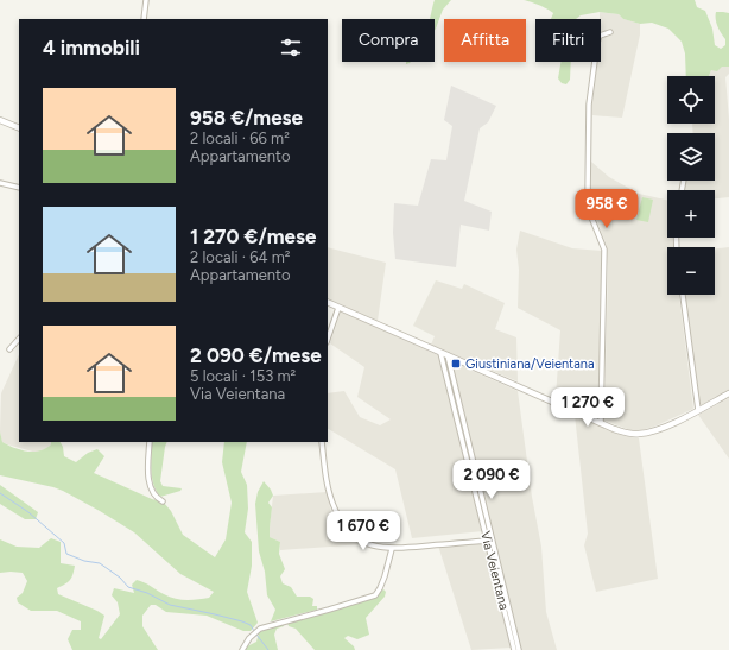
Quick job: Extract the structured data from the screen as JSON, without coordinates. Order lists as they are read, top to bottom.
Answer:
{
  "streets": {
    "street": ["Via Veientana"]
  },
  "places": {
    "transit": ["Giustiniana/Veientana"]
  },
  "page": {
    "chip": ["Compra", "Affitta", "Filtri"],
    "heading": "4 immobili",
    "map_buttons": ["+", "−"],
    "list": [
      {
        "name": "958 €/mese",
        "note": "2 locali · 66 m² · Appartamento"
      },
      {
        "name": "1 270 €/mese",
        "note": "2 locali · 64 m² · Appartamento"
      },
      {
        "name": "2 090 €/mese",
        "note": "5 locali · 153 m² · Via Veientana"
      }
    ],
    "price": [
      "958 €",
      "1 270 €",
      "2 090 €",
      "1 670 €"
    ]
  }
}
